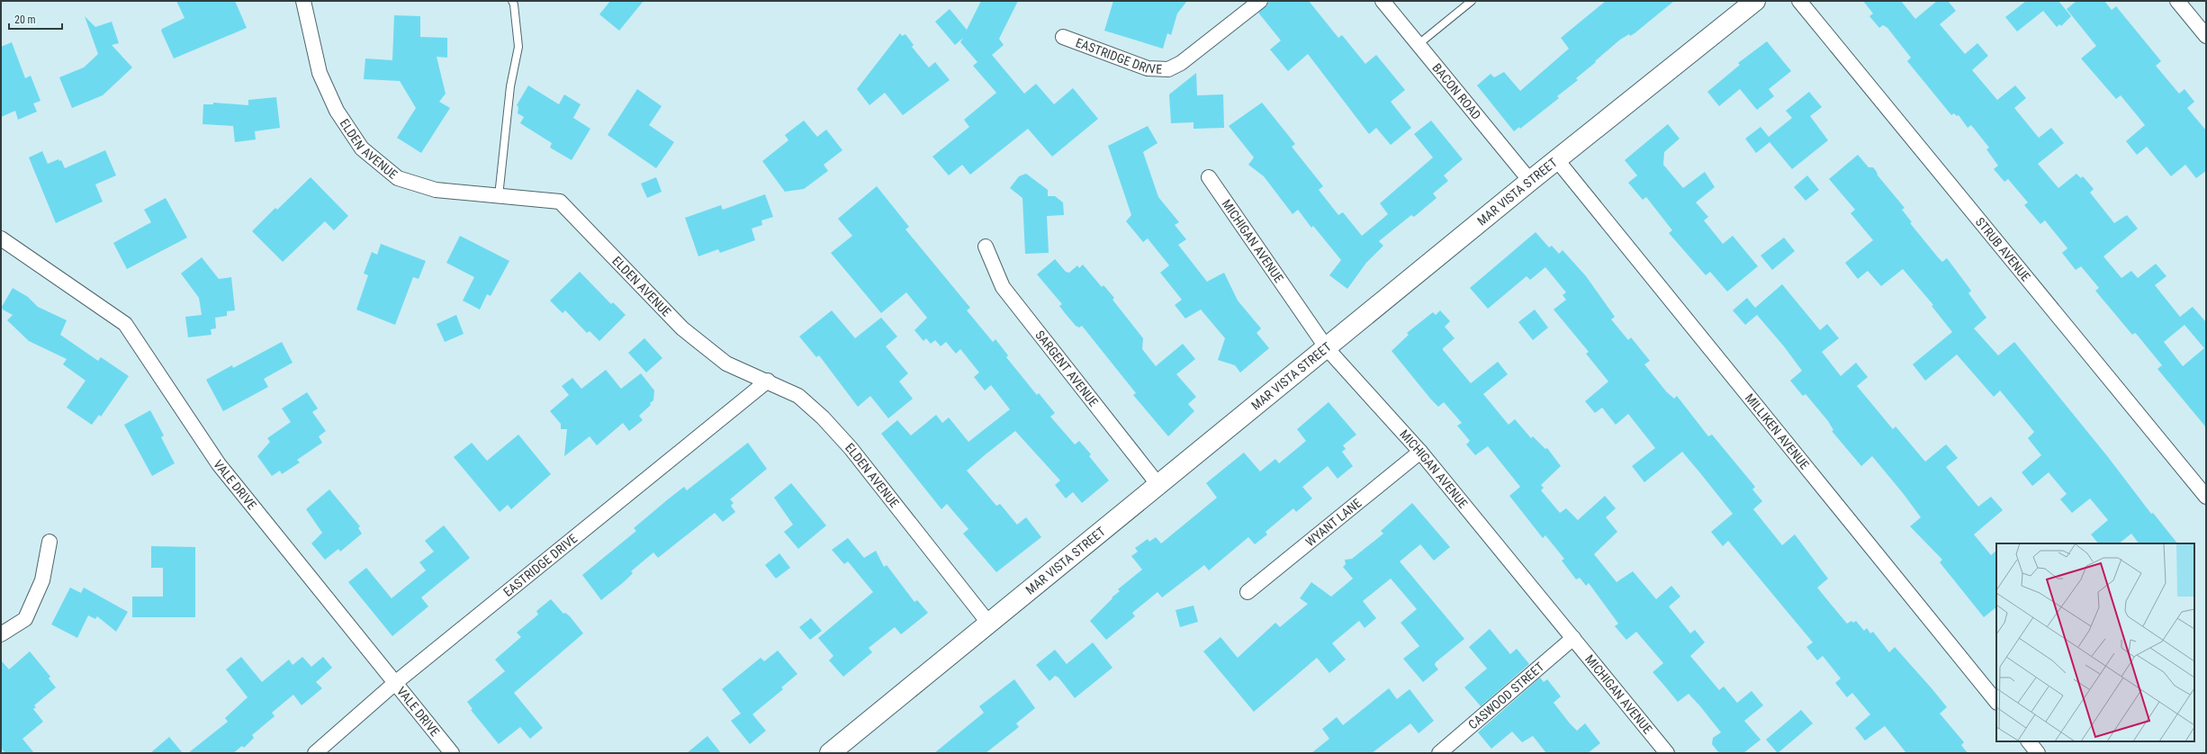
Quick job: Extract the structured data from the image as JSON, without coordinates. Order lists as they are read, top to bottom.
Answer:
{
  "streets": {
    "street": [
      "EASTRIDGE DRIVE",
      "BACON ROAD",
      "ELDEN AVENUE",
      "MAR VISTA STREET",
      "MICHIGAN AVENUE",
      "STRUB AVENUE",
      "SARGENT AVENUE",
      "MILLIKEN AVENUE",
      "VALE DRIVE",
      "WYANT LANE",
      "CASWOOD STREET"
    ]
  },
  "crossings": [
    ["EASTRIDGE DRIVE", "ELDEN AVENUE"],
    ["EASTRIDGE DRIVE", "VALE DRIVE"],
    ["BACON ROAD", "MAR VISTA STREET"],
    ["ELDEN AVENUE", "MAR VISTA STREET"],
    ["MAR VISTA STREET", "MICHIGAN AVENUE"],
    ["MAR VISTA STREET", "SARGENT AVENUE"],
    ["MAR VISTA STREET", "MILLIKEN AVENUE"],
    ["MICHIGAN AVENUE", "WYANT LANE"],
    ["MICHIGAN AVENUE", "CASWOOD STREET"]
  ],
  "scale_bar": "20 m"
}
